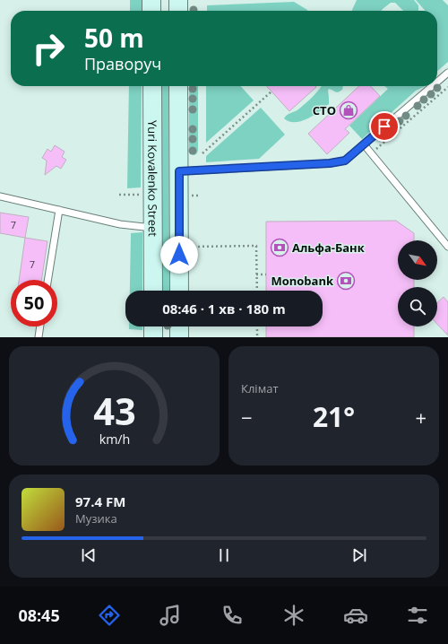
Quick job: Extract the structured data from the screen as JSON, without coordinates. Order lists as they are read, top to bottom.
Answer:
{
  "streets": {
    "main road": ["Yuri Kovalenko Street"]
  },
  "places": {
    "shop": ["СТО"],
    "bank": ["Альфа-Банк", "Monobank"]
  },
  "house_numbers": ["7", "7"],
  "north": "bottom right",
  "page": {
    "turn": ["50 m", "Праворуч"],
    "limit": "50",
    "trip": "08:46 · 1 хв · 180 m",
    "tile": "Клімат",
    "heat": ["−", "21°", "+"],
    "song": ["97.4 FM", "Музика"],
    "tabs": "08:45",
    "gauge": ["43", "km/h"]
  }
}
